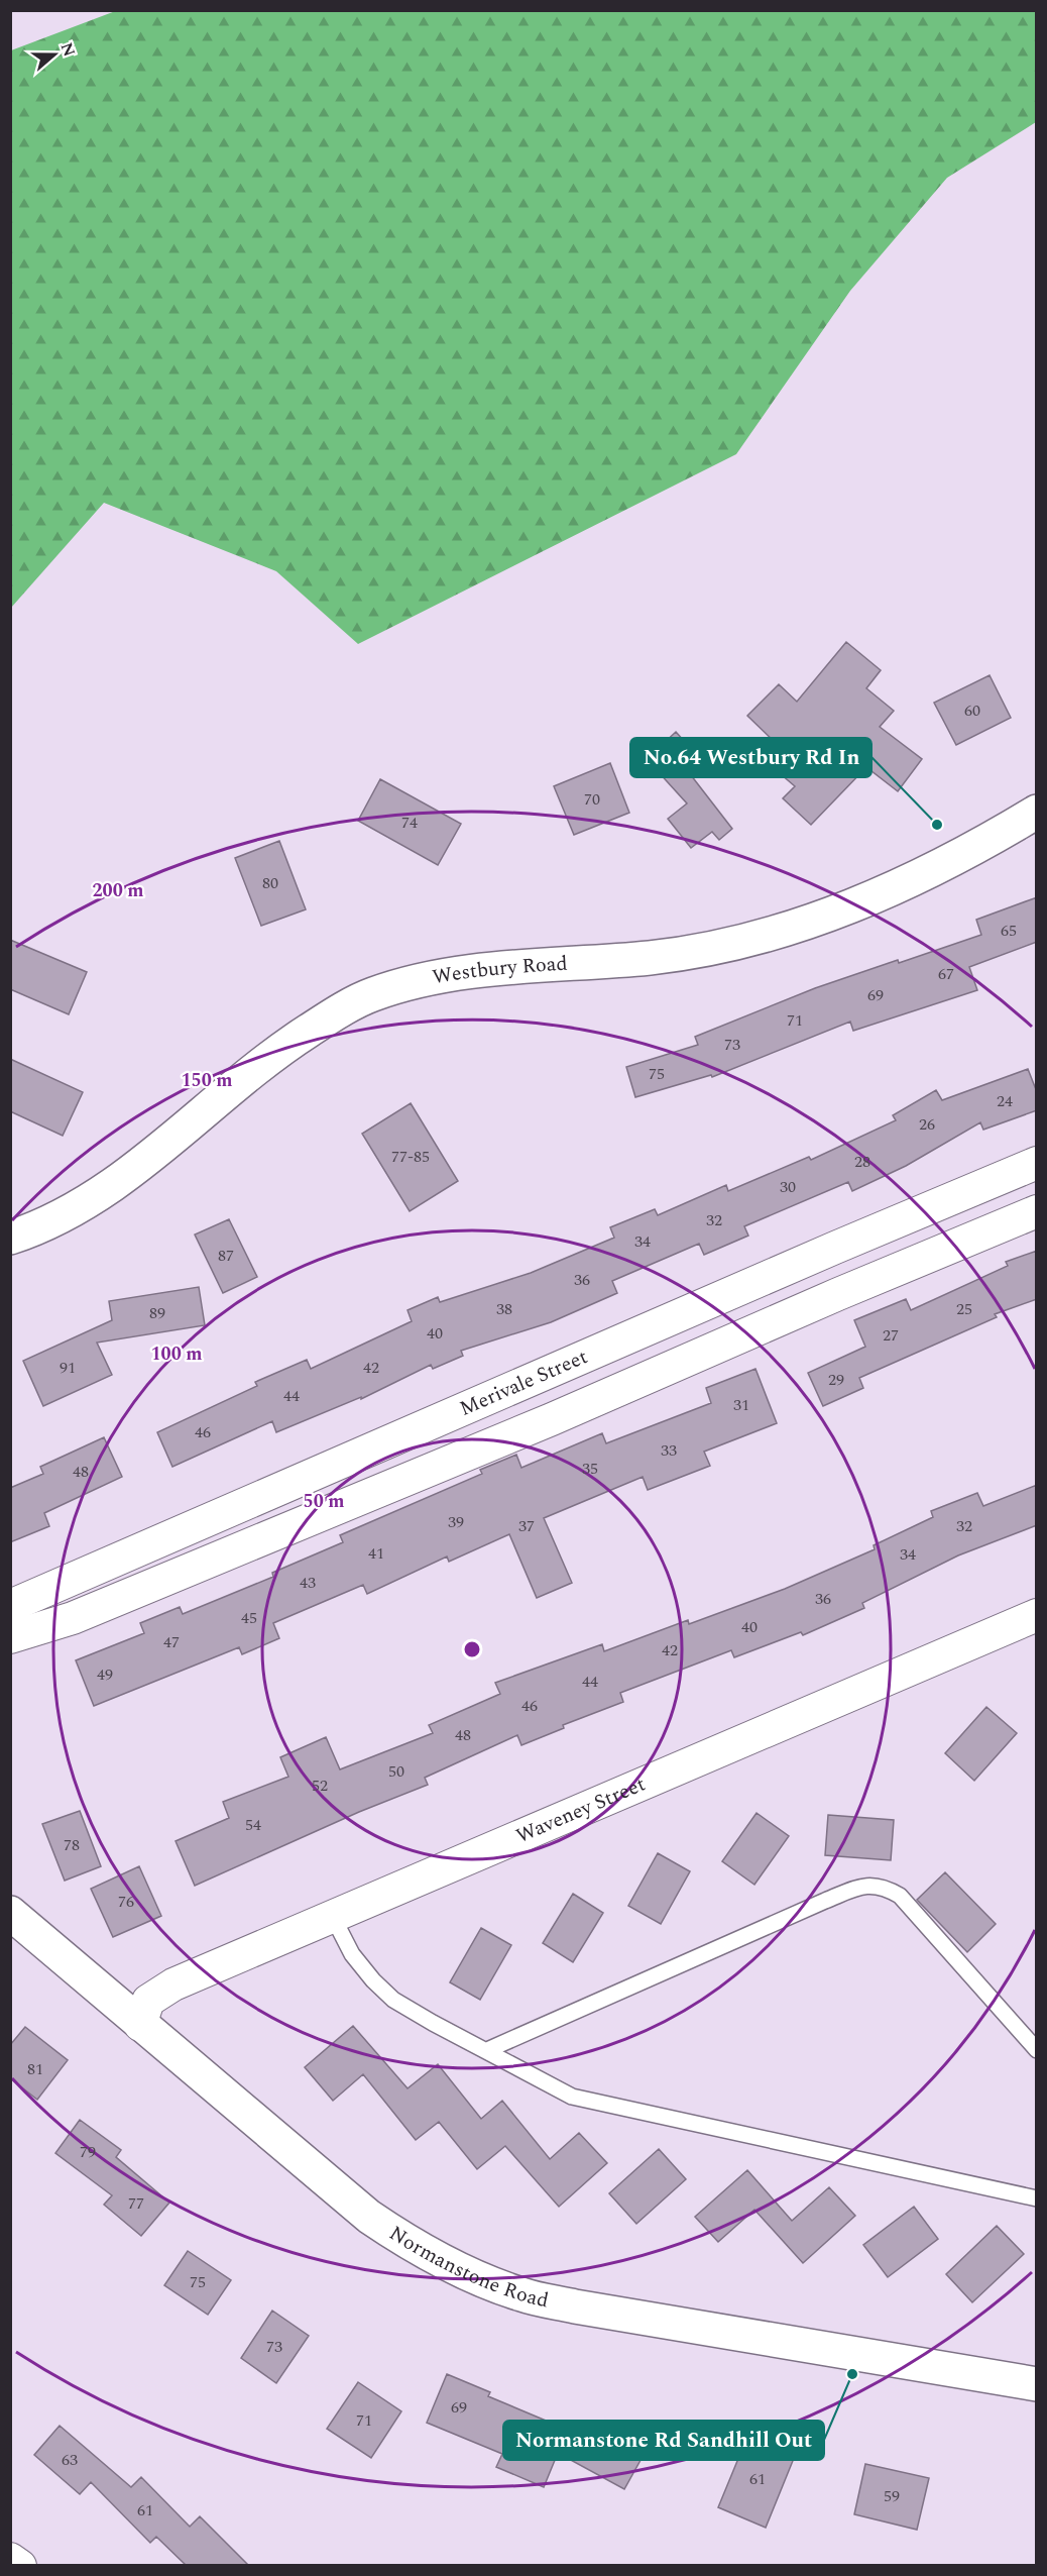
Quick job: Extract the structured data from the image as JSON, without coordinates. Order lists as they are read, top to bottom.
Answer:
{
  "streets": {
    "street": [
      "Westbury Road",
      "Merivale Street",
      "Waveney Street",
      "Normanstone Road"
    ]
  },
  "crossings": [
    ["Waveney Street", "Normanstone Road"]
  ],
  "places": ["No.64 Westbury Rd In", "Normanstone Rd Sandhill Out"],
  "house_numbers": [
    "60",
    "70",
    "74",
    "80",
    "65",
    "67",
    "69",
    "71",
    "73",
    "75",
    "24",
    "26",
    "77-85",
    "28",
    "30",
    "32",
    "34",
    "87",
    "36",
    "38",
    "25",
    "89",
    "40",
    "27",
    "91",
    "42",
    "29",
    "44",
    "31",
    "46",
    "33",
    "35",
    "48",
    "39",
    "37",
    "32",
    "41",
    "34",
    "43",
    "36",
    "45",
    "40",
    "47",
    "42",
    "49",
    "44",
    "46",
    "48",
    "50",
    "52",
    "54",
    "78",
    "76",
    "81",
    "79",
    "77",
    "75",
    "73",
    "69",
    "71",
    "63",
    "61",
    "59",
    "61"
  ],
  "north": "right",
  "rings": [
    "200 m",
    "150 m",
    "100 m",
    "50 m"
  ]
}
